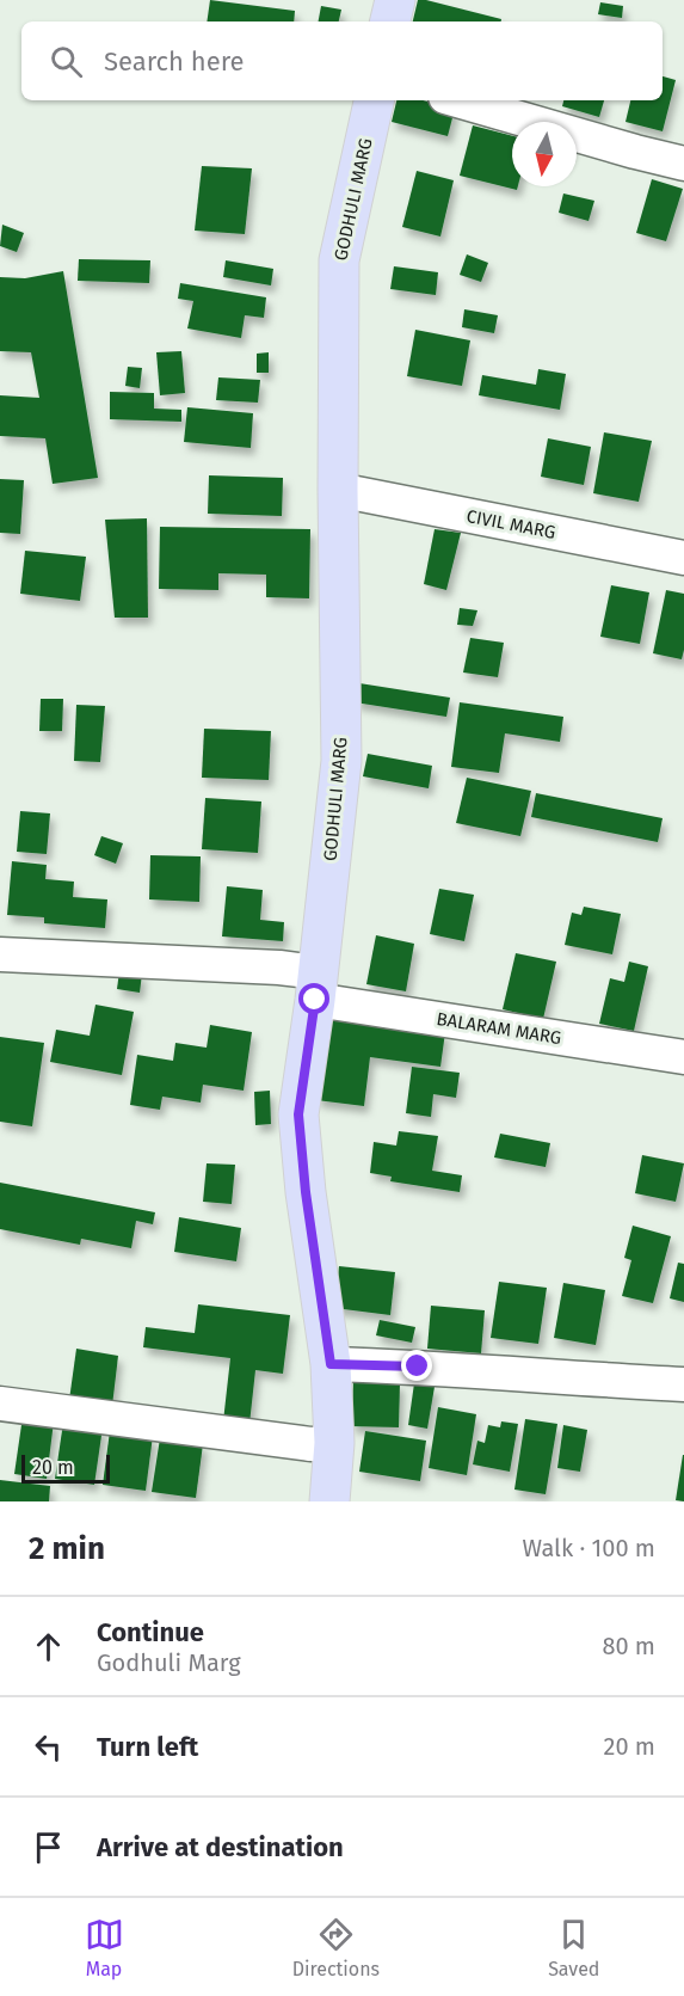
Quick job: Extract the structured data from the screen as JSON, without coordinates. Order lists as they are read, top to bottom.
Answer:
{
  "streets": {
    "main road": ["GODHULI MARG"],
    "street": ["CIVIL MARG", "BALARAM MARG"]
  },
  "crossings": [
    ["GODHULI MARG", "CIVIL MARG"],
    ["GODHULI MARG", "BALARAM MARG"]
  ],
  "scale_bar": "20 m",
  "north": "bottom",
  "page": {
    "search": "Search here",
    "scale": "20 m",
    "heading": ["2 min", "Walk · 100 m"],
    "list": [
      ["Continue", "Godhuli Marg", "80 m"],
      ["Turn left", "20 m"],
      "Arrive at destination"
    ],
    "nav": ["Map", "Directions", "Saved"]
  }
}
